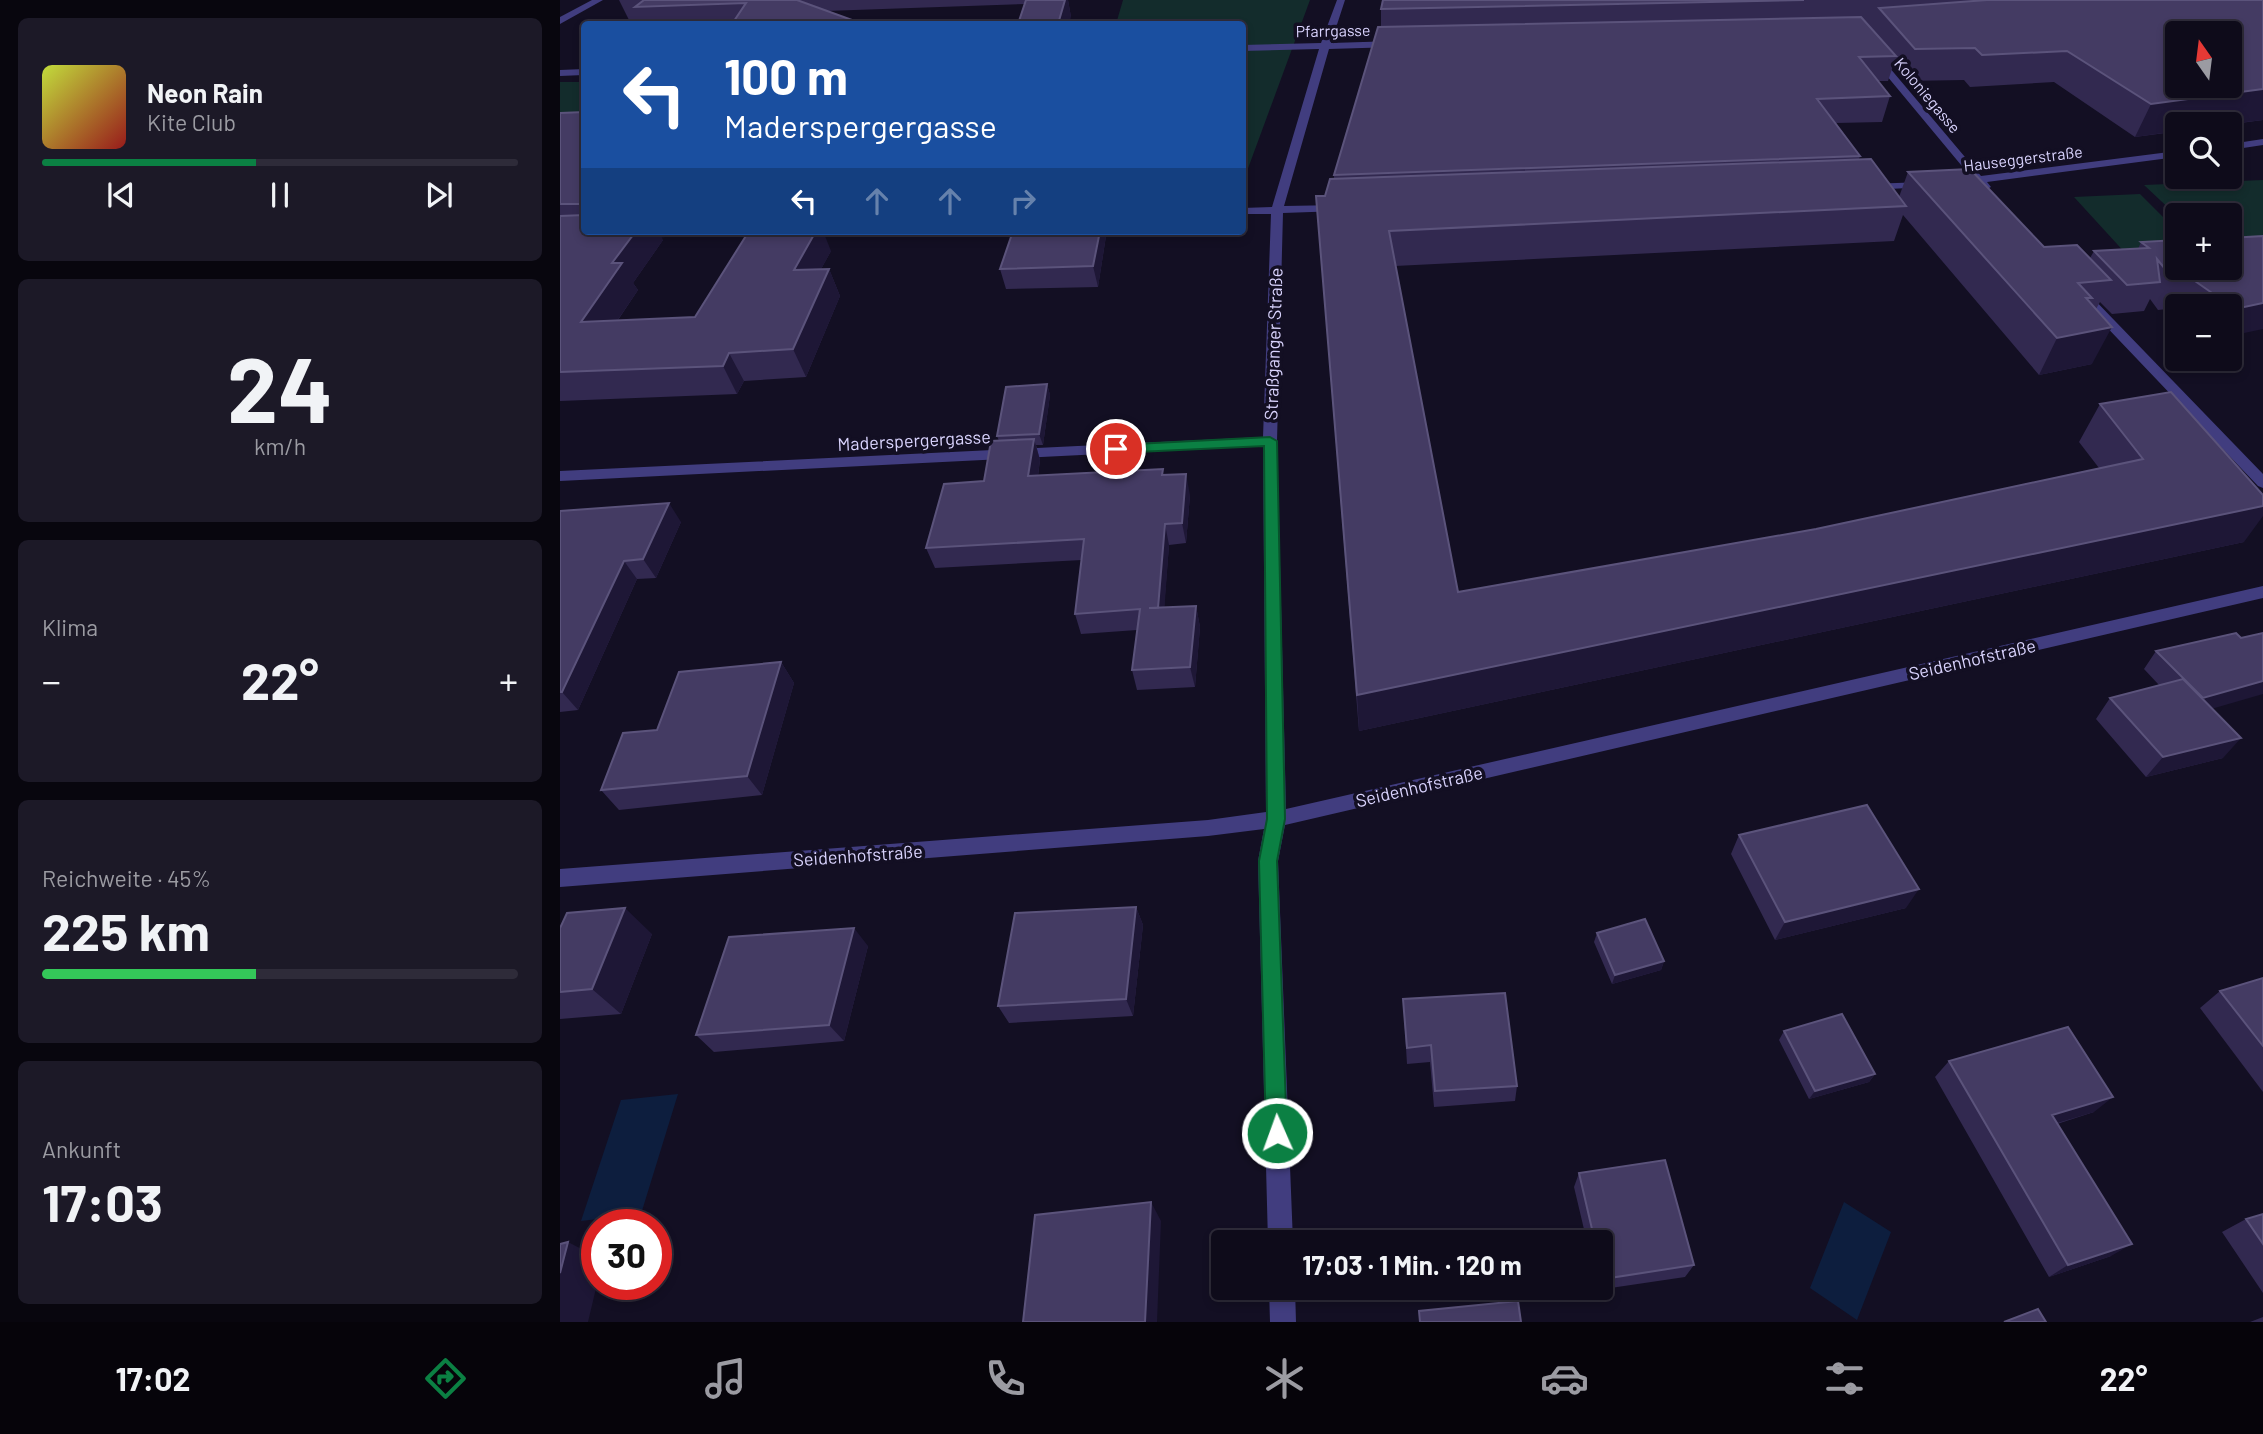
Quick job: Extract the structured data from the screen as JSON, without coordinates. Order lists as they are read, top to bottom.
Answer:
{
  "streets": {
    "street": [
      "Pfarrgasse",
      "Koloniegasse",
      "Hauseggerstraße",
      "Straßganger Straße",
      "Maderspergergasse",
      "Seidenhofstraße"
    ]
  },
  "crossings": [
    ["Pfarrgasse", "Straßganger Straße"],
    ["Koloniegasse", "Hauseggerstraße"],
    ["Straßganger Straße", "Maderspergergasse"],
    ["Straßganger Straße", "Seidenhofstraße"]
  ],
  "north": "top",
  "page": {
    "map_buttons": ["+", "−"],
    "turn": ["100 m", "Maderspergergasse"],
    "song": ["Neon Rain", "Kite Club"],
    "tile": [
      ["24", "km/h"],
      "Klima",
      ["Reichweite · 45%", "225 km"],
      ["Ankunft", "17:03"]
    ],
    "heat": ["−", "22°", "+"],
    "limit": "30",
    "trip": "17:03 · 1 Min. · 120 m",
    "tabs": ["17:02", "22°"]
  }
}
